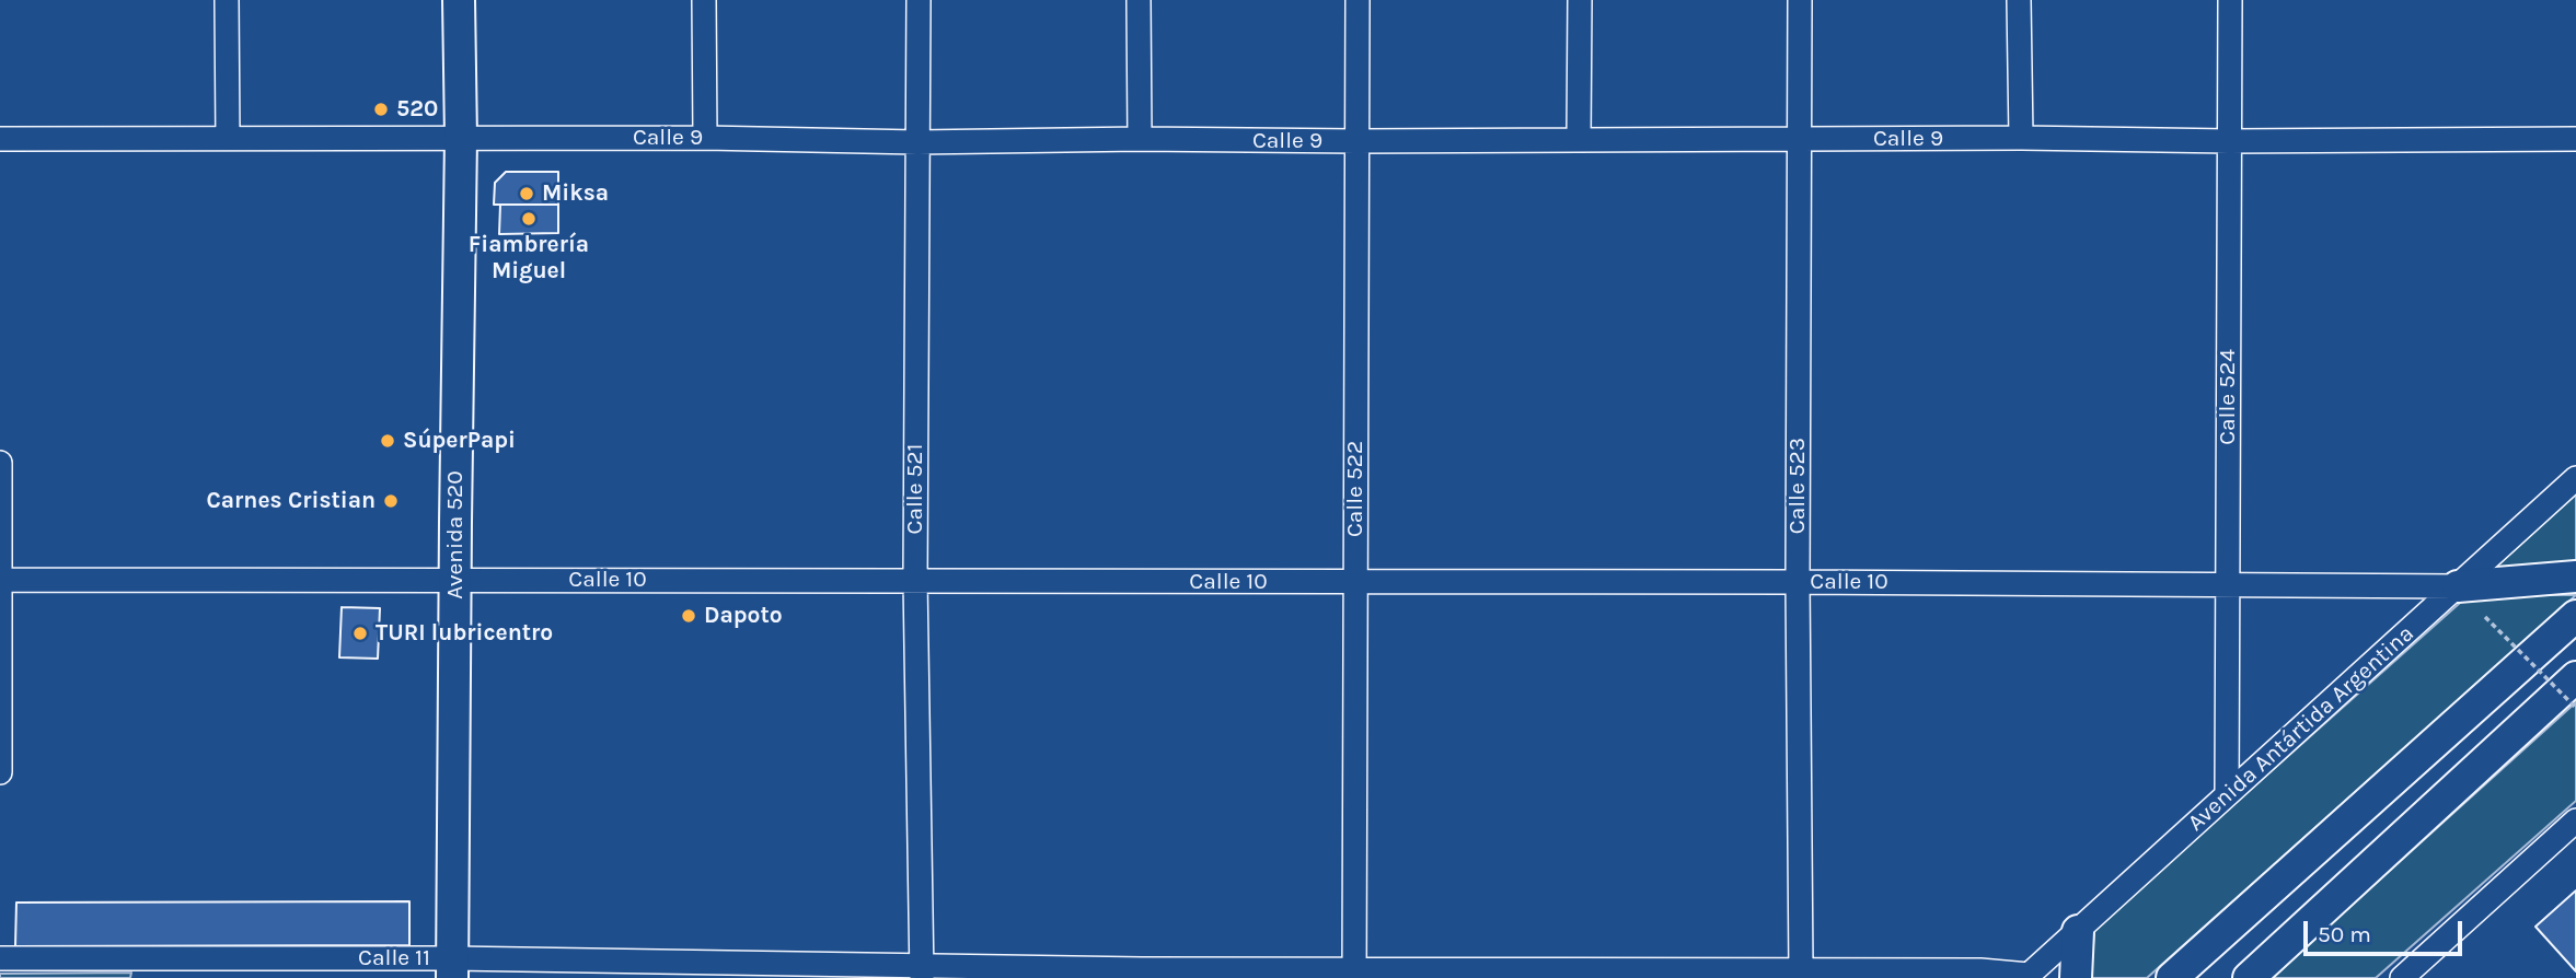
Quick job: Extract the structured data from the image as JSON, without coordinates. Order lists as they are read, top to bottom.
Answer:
{
  "streets": {
    "main road": ["Avenida 520"],
    "street": [
      "Calle 9",
      "Calle 524",
      "Calle 523",
      "Calle 521",
      "Calle 522",
      "Calle 10",
      "Avenida Antártida Argentina",
      "Calle 11"
    ]
  },
  "crossings": [
    ["Calle 9", "Calle 524"],
    ["Calle 9", "Calle 523"],
    ["Calle 9", "Calle 521"],
    ["Calle 9", "Calle 522"],
    ["Calle 9", "Avenida 520"],
    ["Calle 524", "Calle 10"],
    ["Calle 524", "Avenida Antártida Argentina"],
    ["Calle 523", "Calle 10"],
    ["Calle 523", "Calle 11"],
    ["Calle 521", "Calle 10"],
    ["Calle 521", "Calle 11"],
    ["Calle 522", "Calle 10"],
    ["Calle 522", "Calle 11"],
    ["Avenida 520", "Calle 10"],
    ["Avenida 520", "Calle 11"],
    ["Calle 10", "Avenida Antártida Argentina"],
    ["Avenida Antártida Argentina", "Calle 11"]
  ],
  "places": [
    "520",
    "Miksa",
    "Fiambrería Miguel",
    "SúperPapi",
    "Carnes Cristian",
    "Dapoto",
    "TURI lubricentro"
  ],
  "scale_bar": "50 m"
}
